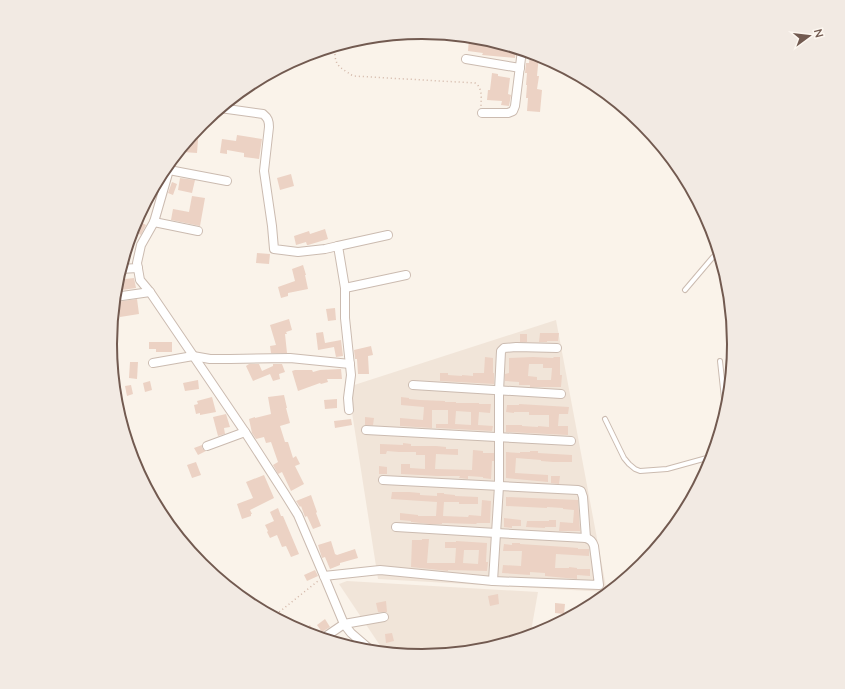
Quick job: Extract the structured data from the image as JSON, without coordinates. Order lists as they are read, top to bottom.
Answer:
{
  "north": "right"
}
